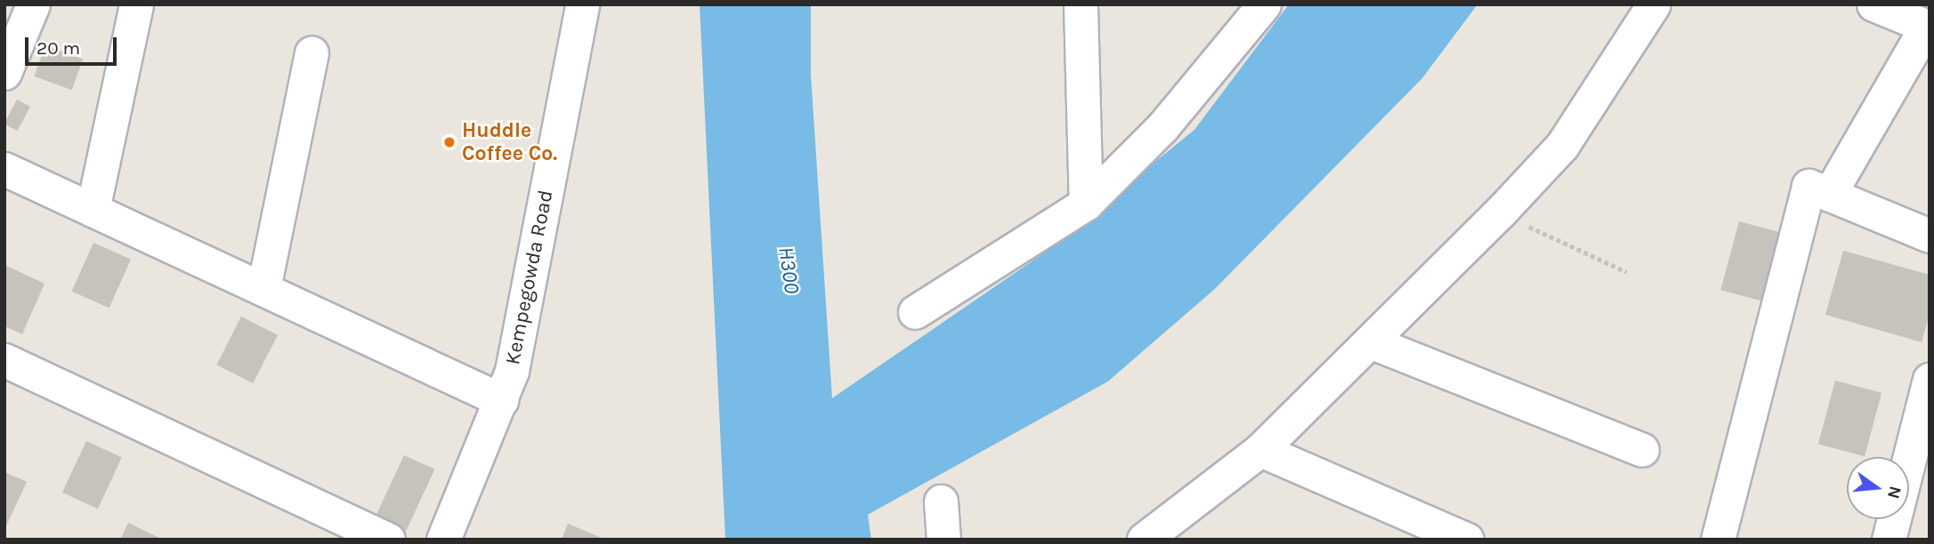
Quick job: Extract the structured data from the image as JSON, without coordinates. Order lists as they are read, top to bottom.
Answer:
{
  "streets": {
    "street": ["Kempegowda Road"]
  },
  "water": ["H300"],
  "places": ["Huddle Coffee Co."],
  "scale_bar": "20 m",
  "north": "right"
}
